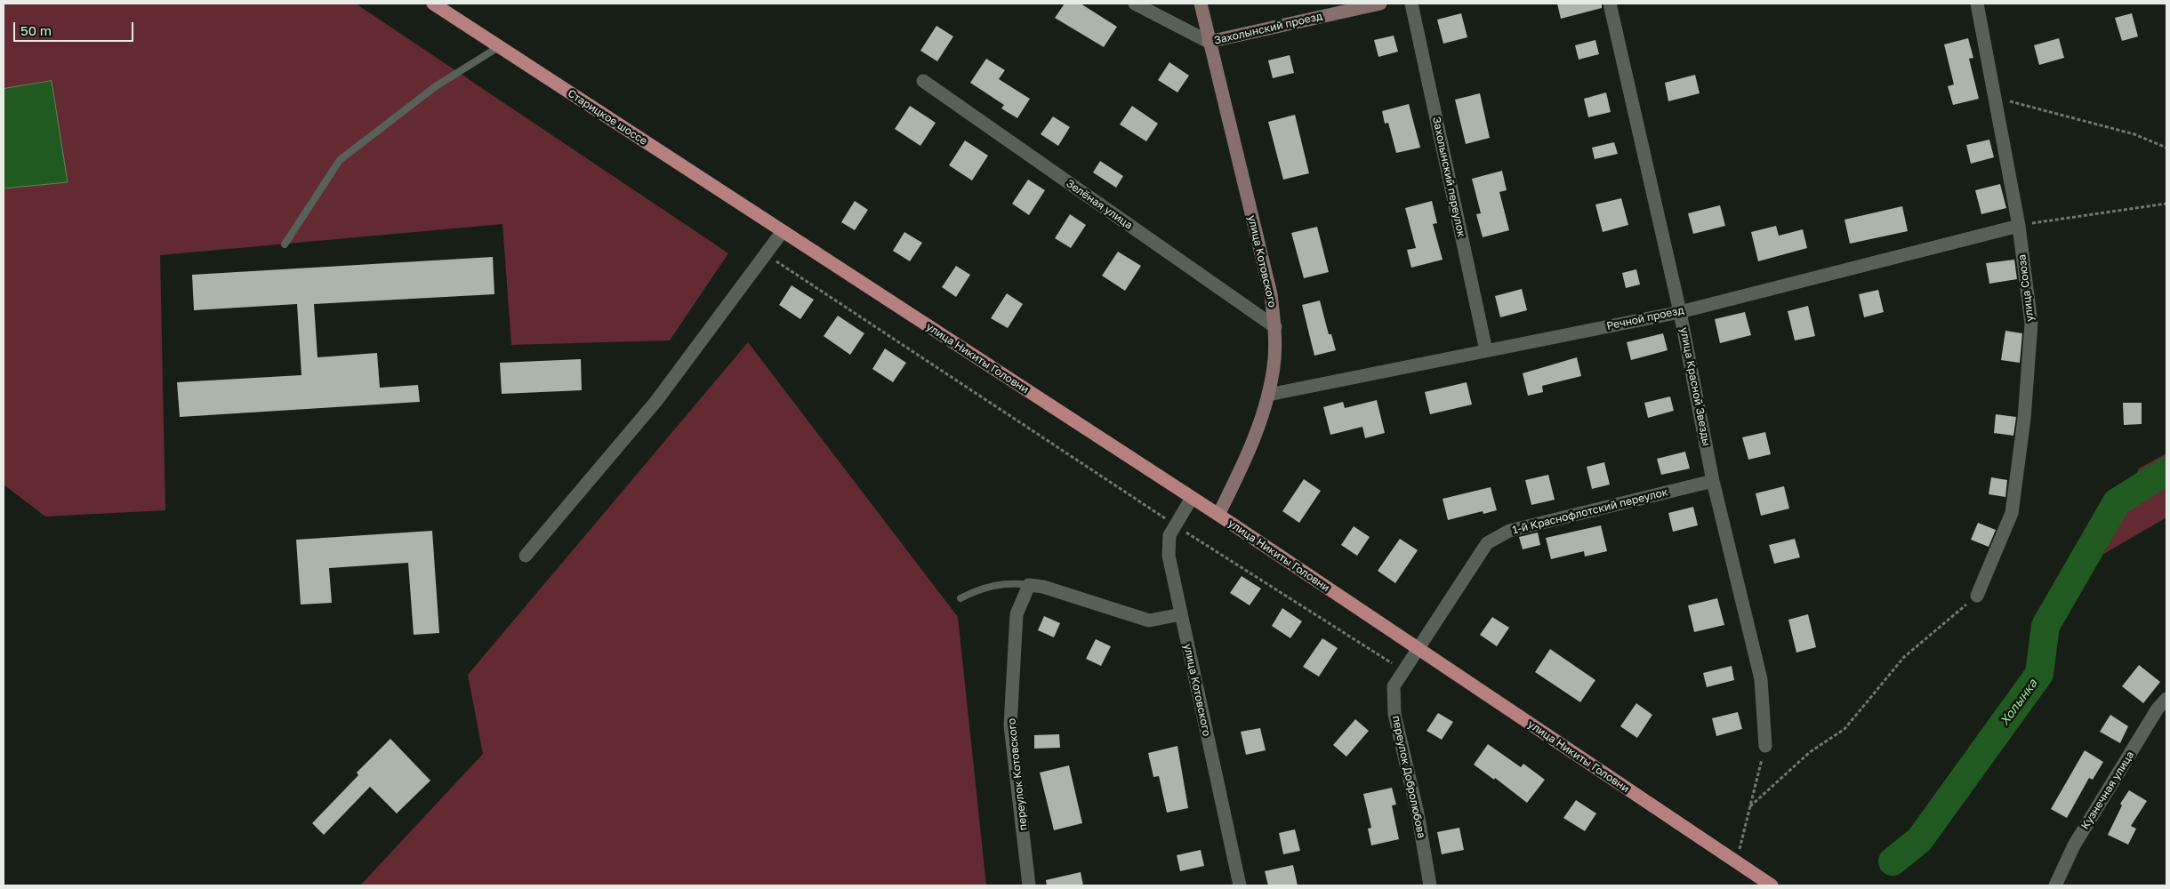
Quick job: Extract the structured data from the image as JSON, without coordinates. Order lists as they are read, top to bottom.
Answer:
{
  "streets": {
    "main road": ["Старицкое шоссе", "улица Никиты Головни"],
    "street": [
      "Захолынский проезд",
      "Захолынский переулок",
      "Зелёная улица",
      "улица Котовского",
      "улица Союза",
      "Речной проезд",
      "улица Красной Звезды",
      "1-й Краснофлотский переулок",
      "переулок Котовского",
      "переулок Добролюбова",
      "Кузнечная улица"
    ]
  },
  "crossings": [
    ["Захолынский проезд", "улица Котовского"],
    ["Старицкое шоссе", "улица Никиты Головни"],
    ["Захолынский переулок", "Речной проезд"],
    ["Зелёная улица", "улица Котовского"],
    ["улица Котовского", "Речной проезд"],
    ["улица Котовского", "улица Никиты Головни"],
    ["улица Союза", "Речной проезд"],
    ["Речной проезд", "улица Красной Звезды"],
    ["улица Никиты Головни", "1-й Краснофлотский переулок"],
    ["улица Никиты Головни", "переулок Добролюбова"],
    ["улица Красной Звезды", "1-й Краснофлотский переулок"],
    ["1-й Краснофлотский переулок", "переулок Добролюбова"]
  ],
  "water": ["Холынка"],
  "scale_bar": "50 m"
}
